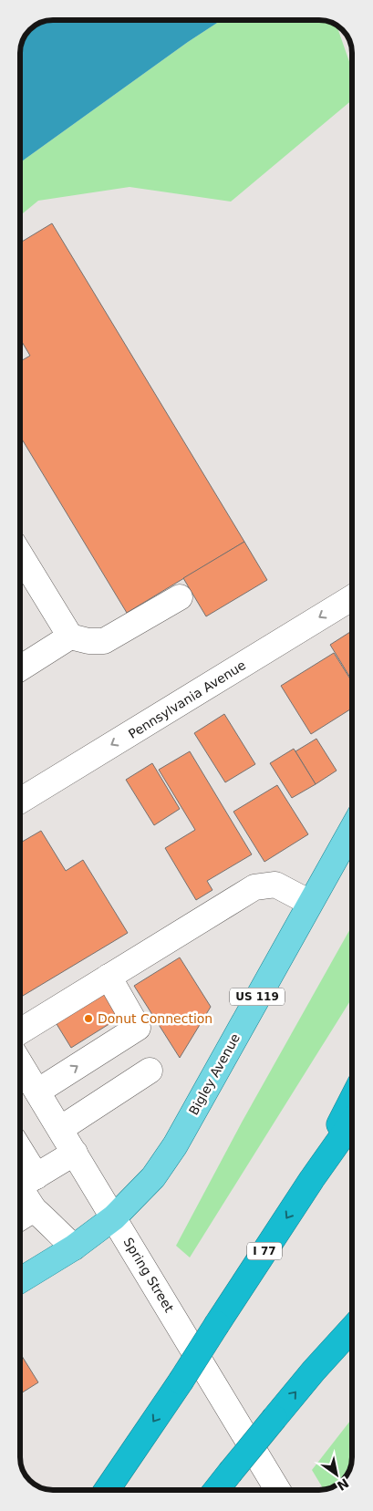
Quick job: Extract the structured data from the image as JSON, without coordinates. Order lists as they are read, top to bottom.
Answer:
{
  "streets": {
    "highway": ["I 77"],
    "main road": ["US 119", "Bigley Avenue"],
    "street": ["Pennsylvania Avenue", "Spring Street"]
  },
  "crossings": [
    ["Bigley Avenue", "Spring Street"]
  ],
  "places": ["Donut Connection"],
  "north": "bottom right"
}
